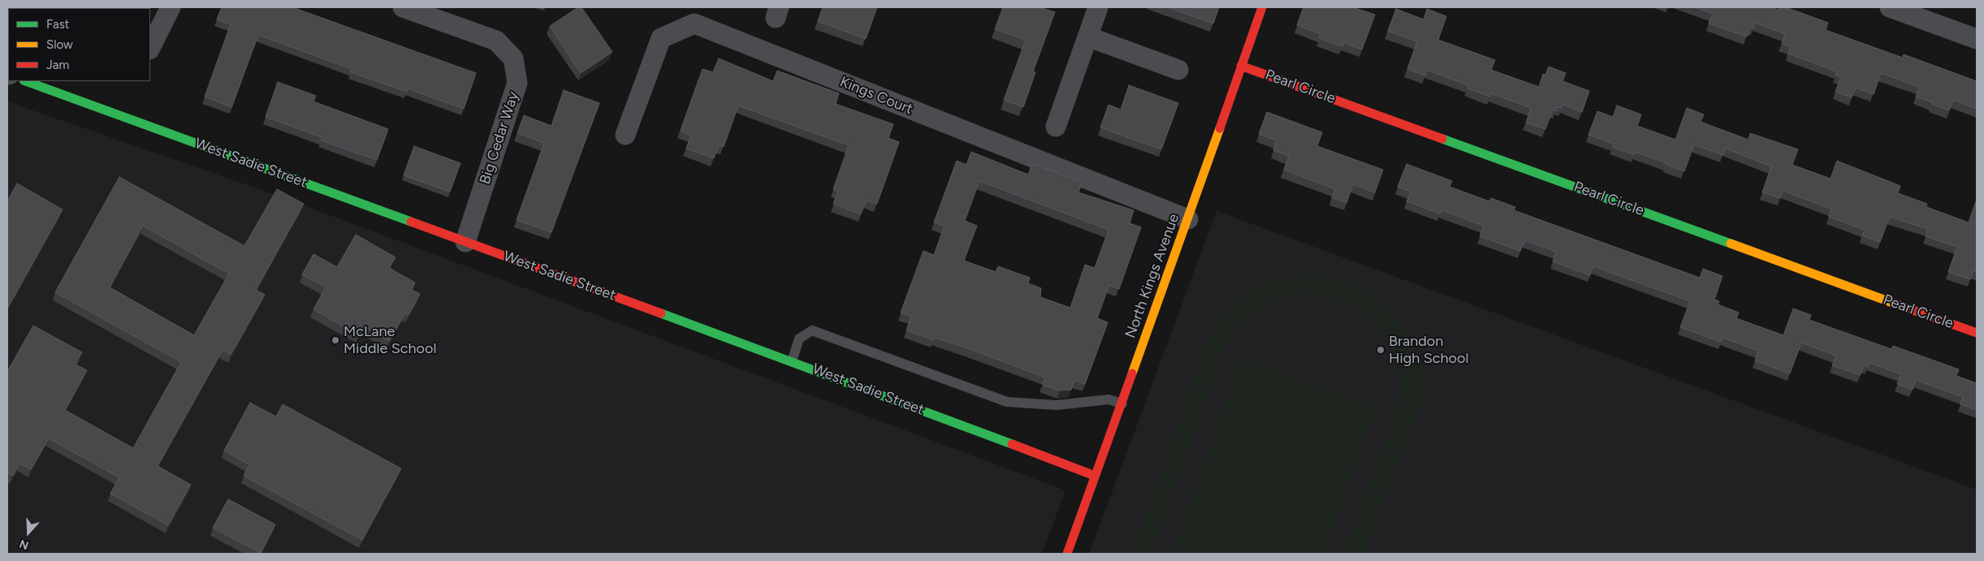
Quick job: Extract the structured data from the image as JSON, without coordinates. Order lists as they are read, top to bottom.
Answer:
{
  "streets": {
    "street": [
      "Pearl Circle",
      "Kings Court",
      "Big Cedar Way",
      "West Sadie Street",
      "North Kings Avenue"
    ]
  },
  "crossings": [
    ["Pearl Circle", "North Kings Avenue"],
    ["Kings Court", "North Kings Avenue"],
    ["Big Cedar Way", "West Sadie Street"],
    ["West Sadie Street", "North Kings Avenue"]
  ],
  "places": ["McLane Middle School", "Brandon High School"],
  "legend": ["Fast", "Slow", "Jam"],
  "north": "bottom"
}
